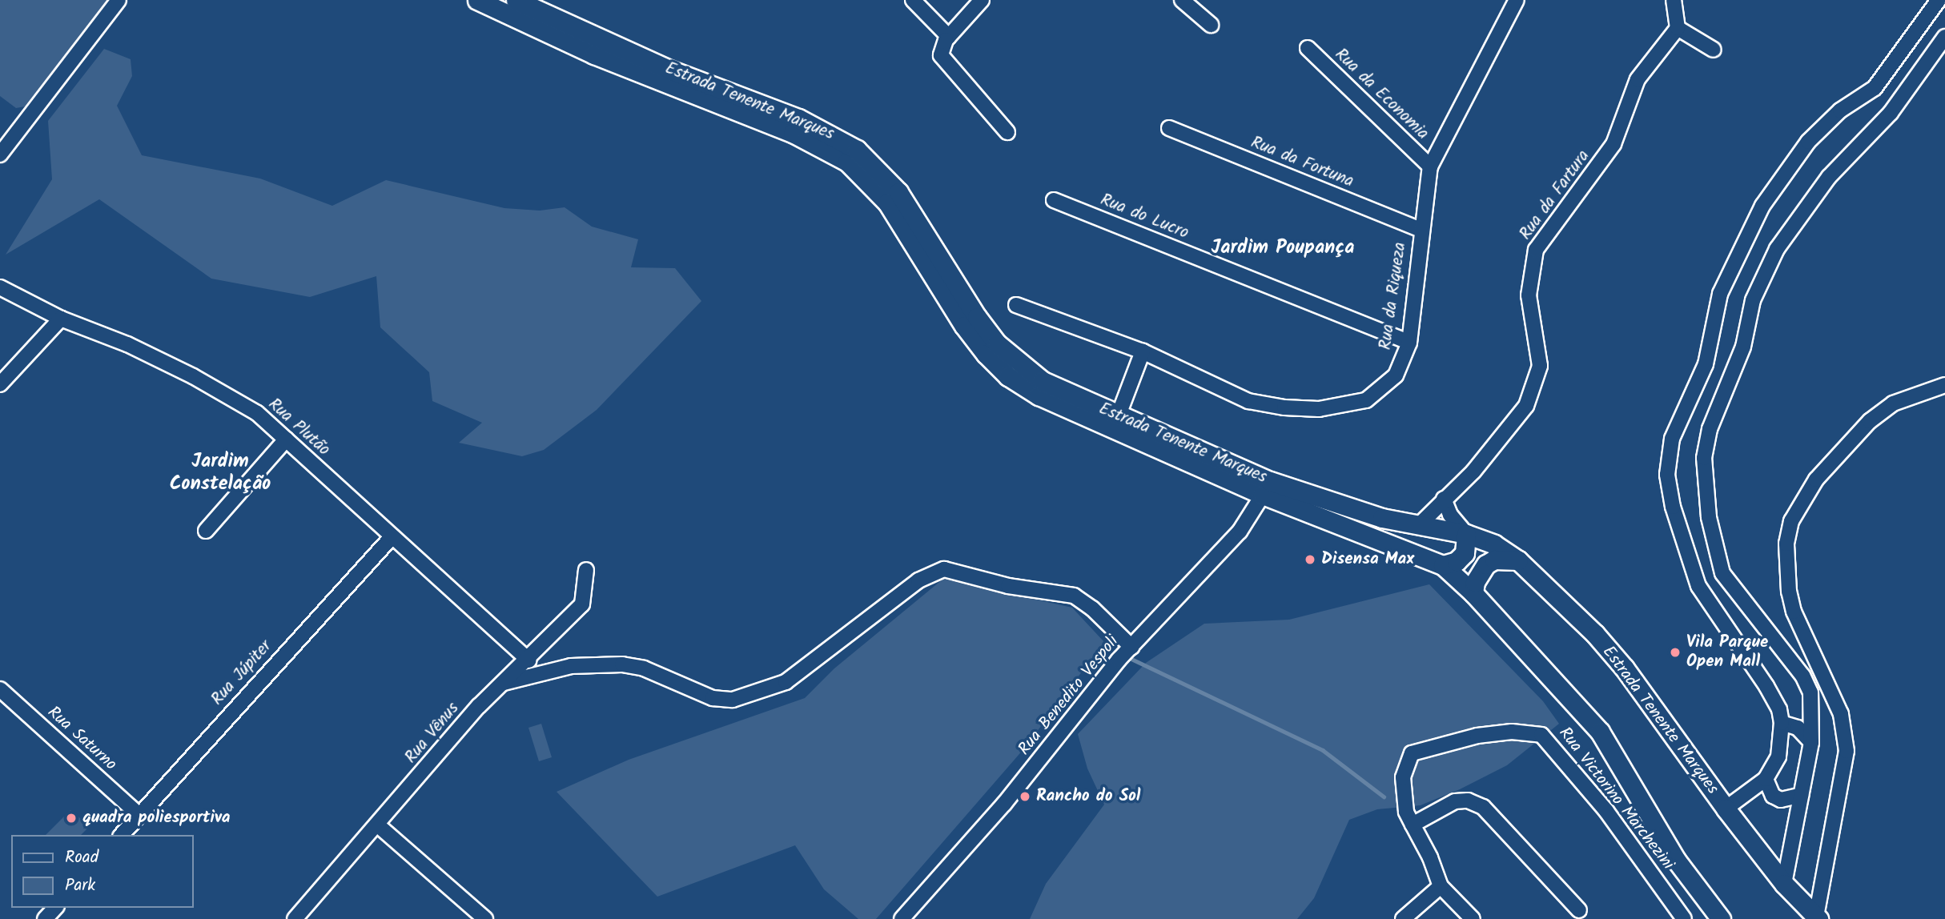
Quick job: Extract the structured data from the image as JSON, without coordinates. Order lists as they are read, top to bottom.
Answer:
{
  "streets": {
    "main road": ["Estrada Tenente Marques"],
    "street": [
      "Rua da Economia",
      "Rua da Fortuna",
      "Rua da Fartura",
      "Rua do Lucro",
      "Rua da Riqueza",
      "Rua Plutão",
      "Rua Júpiter",
      "Rua Benedito Vespoli",
      "Rua Vênus",
      "Rua Saturno",
      "Rua Victorino Marchezini"
    ]
  },
  "crossings": [
    ["Rua da Economia", "Rua da Riqueza"],
    ["Estrada Tenente Marques", "Rua da Fartura"],
    ["Estrada Tenente Marques", "Rua Benedito Vespoli"],
    ["Rua da Fortuna", "Rua da Riqueza"],
    ["Rua do Lucro", "Rua da Riqueza"],
    ["Rua Plutão", "Rua Júpiter"],
    ["Rua Plutão", "Rua Vênus"],
    ["Rua Júpiter", "Rua Saturno"]
  ],
  "districts": ["Jardim Poupança", "Jardim Constelação"],
  "places": [
    "Disensa Max",
    "Vila Parque Open Mall",
    "Rancho do Sol",
    "quadra poliesportiva"
  ],
  "legend": ["Road", "Park"]
}
